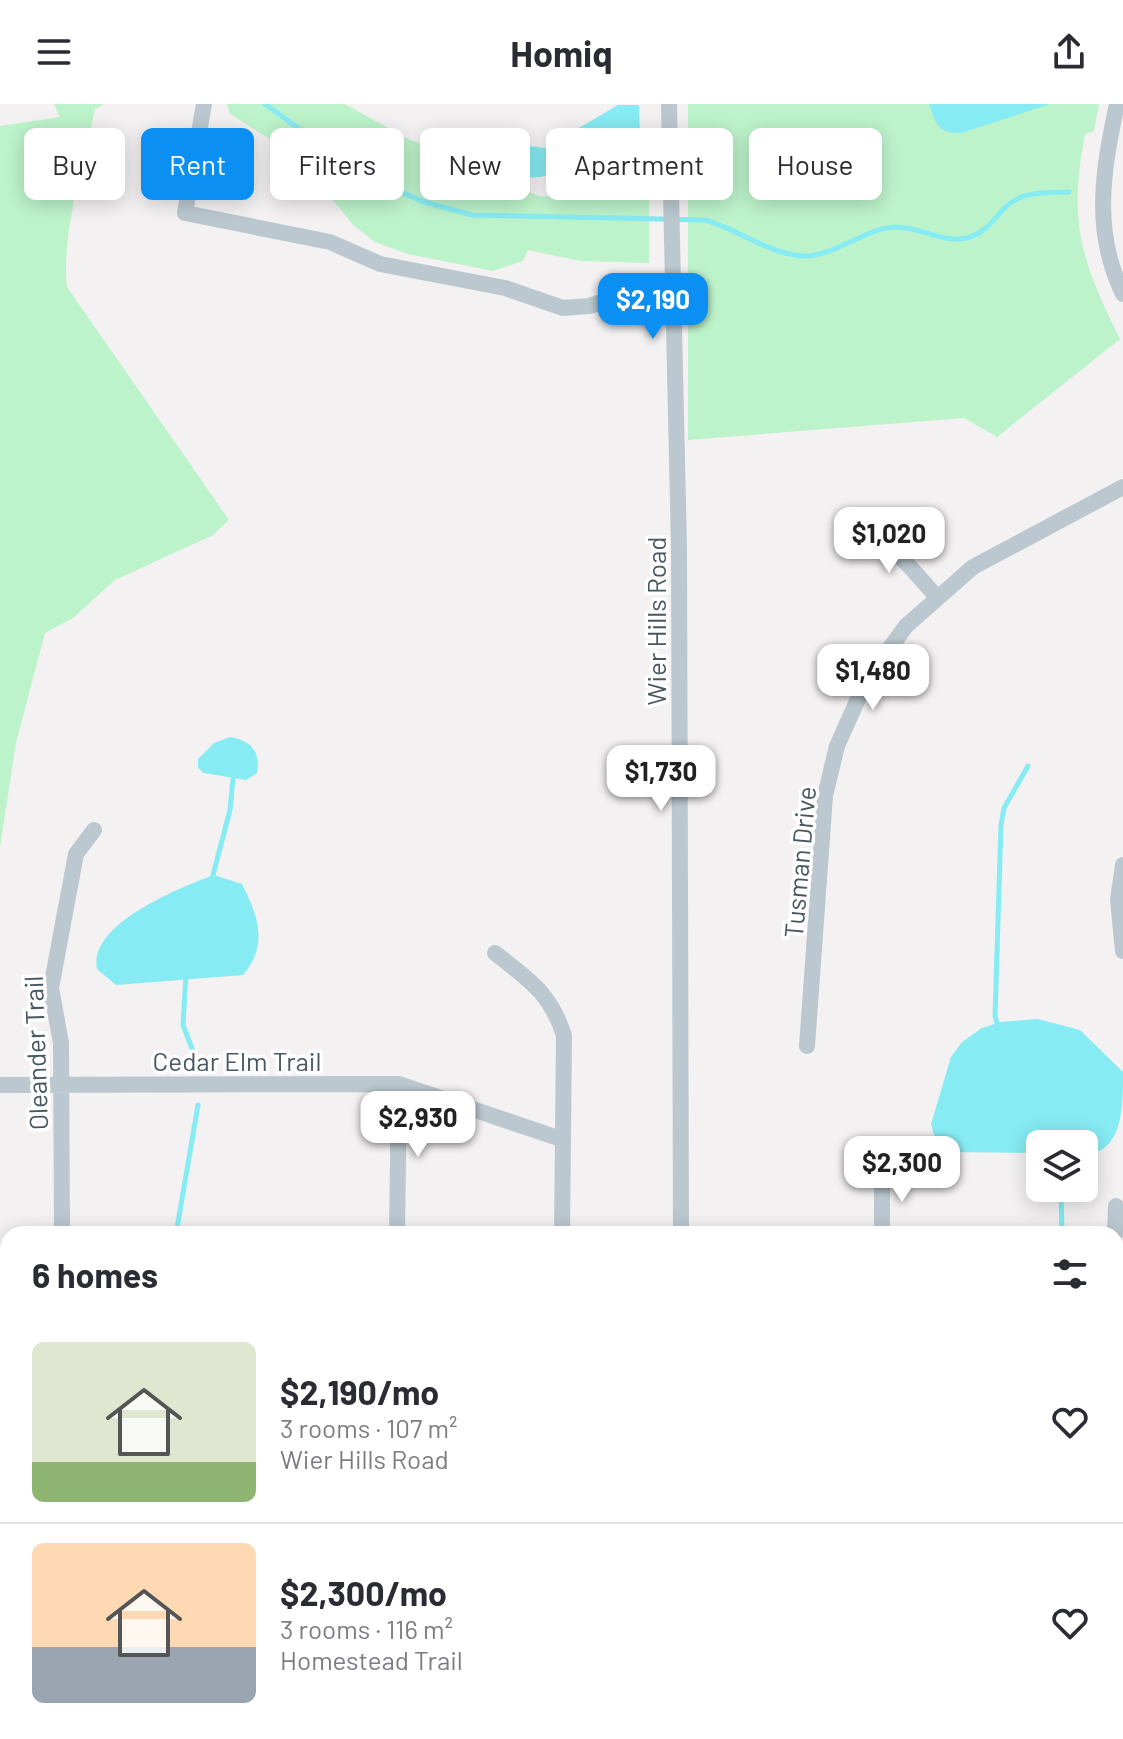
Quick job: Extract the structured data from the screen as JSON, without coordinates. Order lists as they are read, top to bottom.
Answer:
{
  "streets": {
    "street": [
      "Wier Hills Road",
      "Tusman Drive",
      "Oleander Trail",
      "Cedar Elm Trail"
    ]
  },
  "crossings": [
    ["Oleander Trail", "Cedar Elm Trail"]
  ],
  "page": {
    "header": "Homiq",
    "chip": [
      "Buy",
      "Rent",
      "Filters",
      "New",
      "Apartment",
      "House"
    ],
    "price": [
      "$2,190",
      "$1,020",
      "$1,480",
      "$1,730",
      "$2,930",
      "$2,300"
    ],
    "heading": "6 homes",
    "list": [
      {
        "name": "$2,190/mo",
        "note": "3 rooms · 107 m² · Wier Hills Road"
      },
      {
        "name": "$2,300/mo",
        "note": "3 rooms · 116 m² · Homestead Trail"
      }
    ]
  }
}
